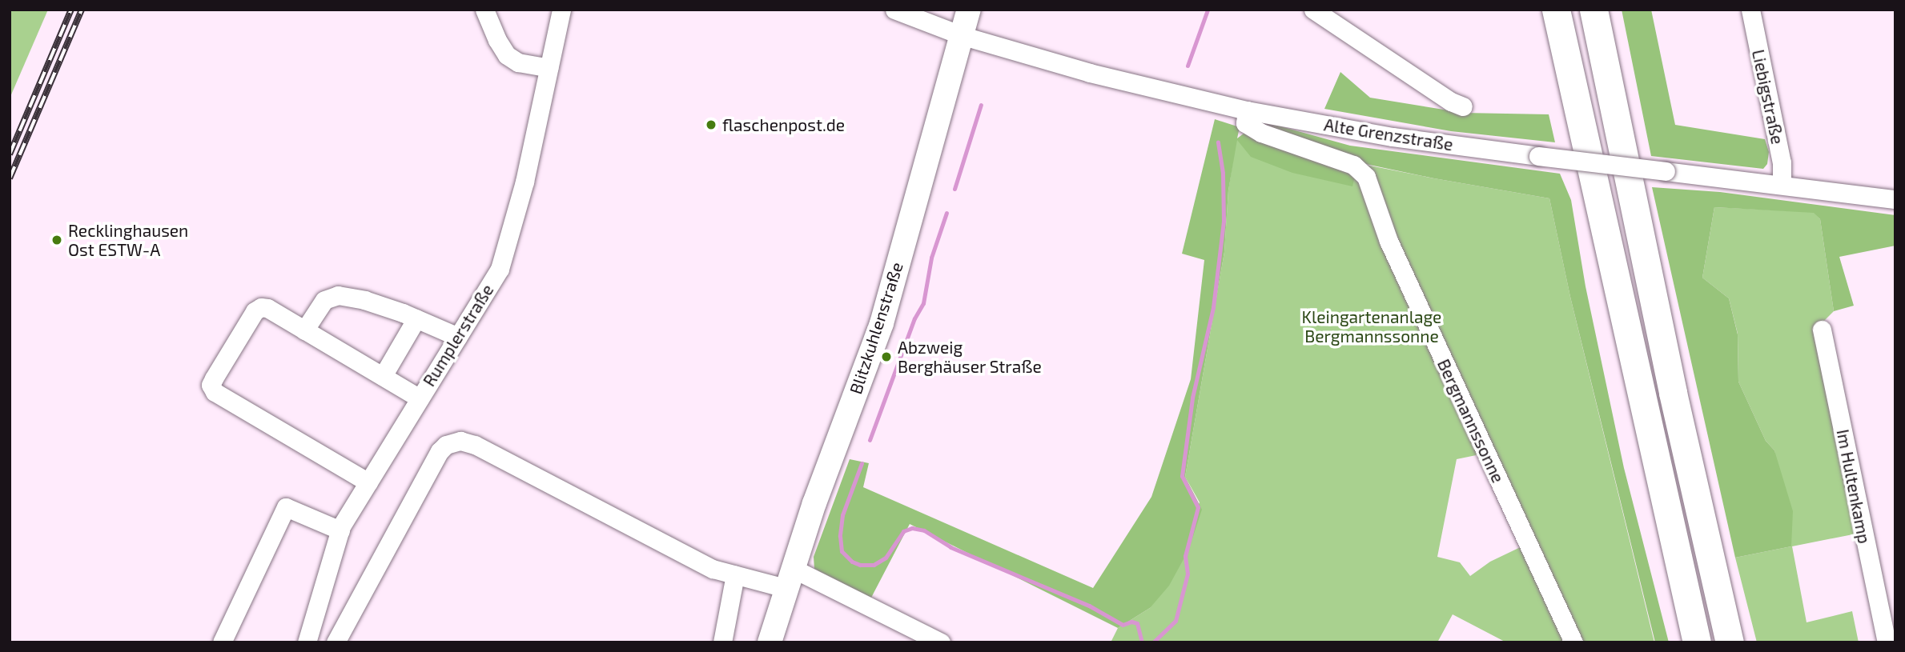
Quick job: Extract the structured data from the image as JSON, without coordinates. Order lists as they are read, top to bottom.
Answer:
{
  "streets": {
    "main road": ["Blitzkuhlenstraße"],
    "street": [
      "Liebigstraße",
      "Alte Grenzstraße",
      "Rumplerstraße",
      "Bergmannssonne",
      "Im Hultenkamp"
    ]
  },
  "crossings": [
    ["Liebigstraße", "Alte Grenzstraße"],
    ["Alte Grenzstraße", "Blitzkuhlenstraße"],
    ["Alte Grenzstraße", "Bergmannssonne"]
  ],
  "parks": ["Kleingartenanlage Bergmannssonne"],
  "places": ["flaschenpost.de", "Recklinghausen Ost ESTW-A", "Abzweig Berghäuser Straße"]
}
